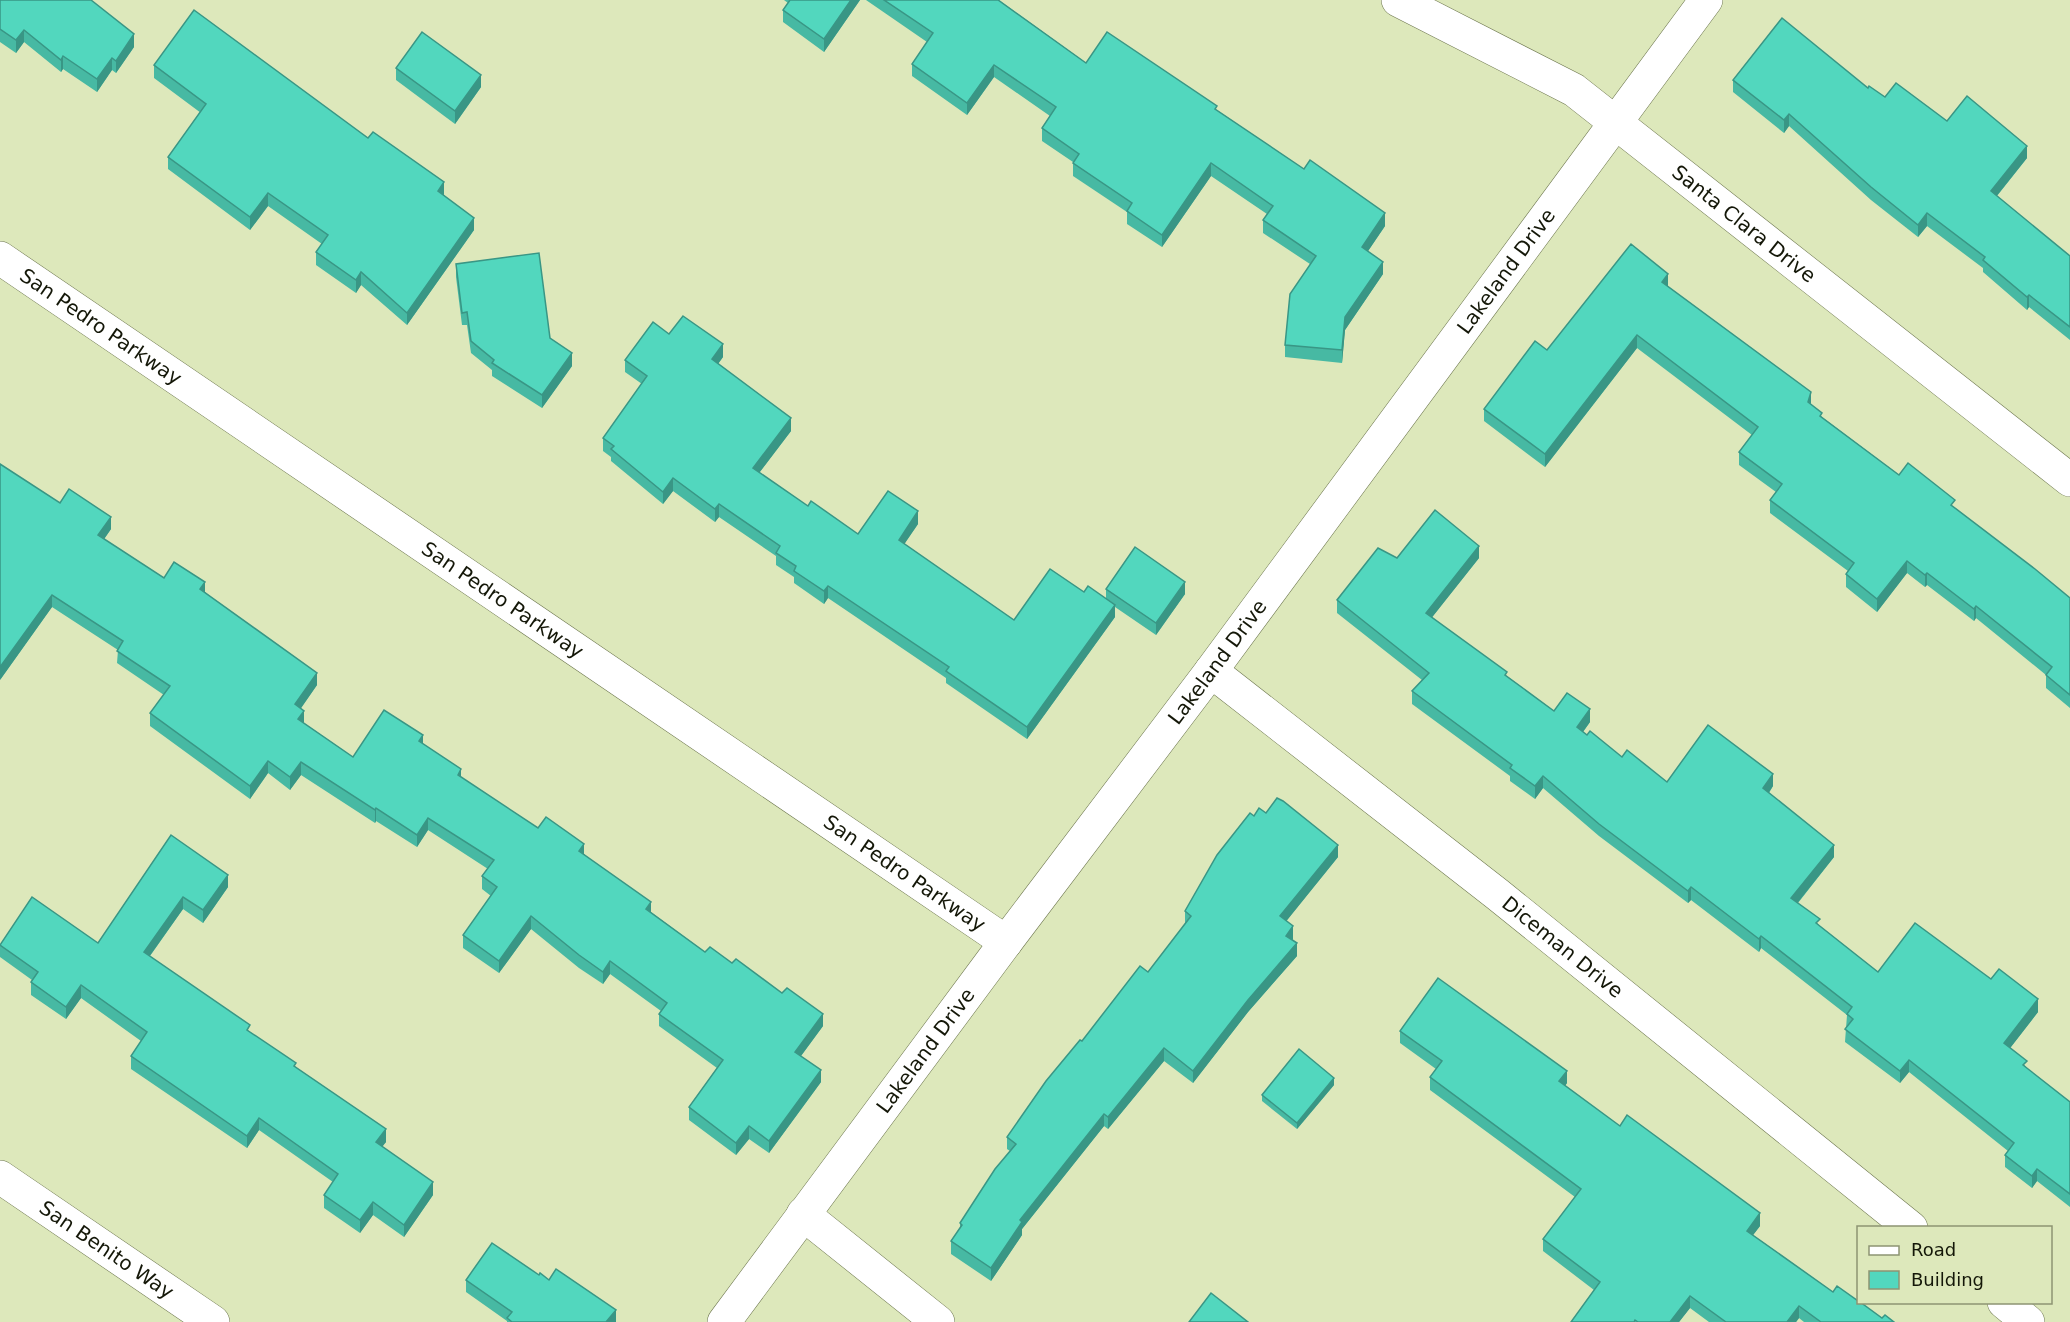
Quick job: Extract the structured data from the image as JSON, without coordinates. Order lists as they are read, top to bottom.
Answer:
{
  "streets": {
    "street": [
      "Santa Clara Drive",
      "Lakeland Drive",
      "San Pedro Parkway",
      "Diceman Drive",
      "San Benito Way"
    ]
  },
  "crossings": [
    ["Santa Clara Drive", "Lakeland Drive"],
    ["Lakeland Drive", "San Pedro Parkway"],
    ["Lakeland Drive", "Diceman Drive"]
  ],
  "legend": ["Road", "Building"]
}
